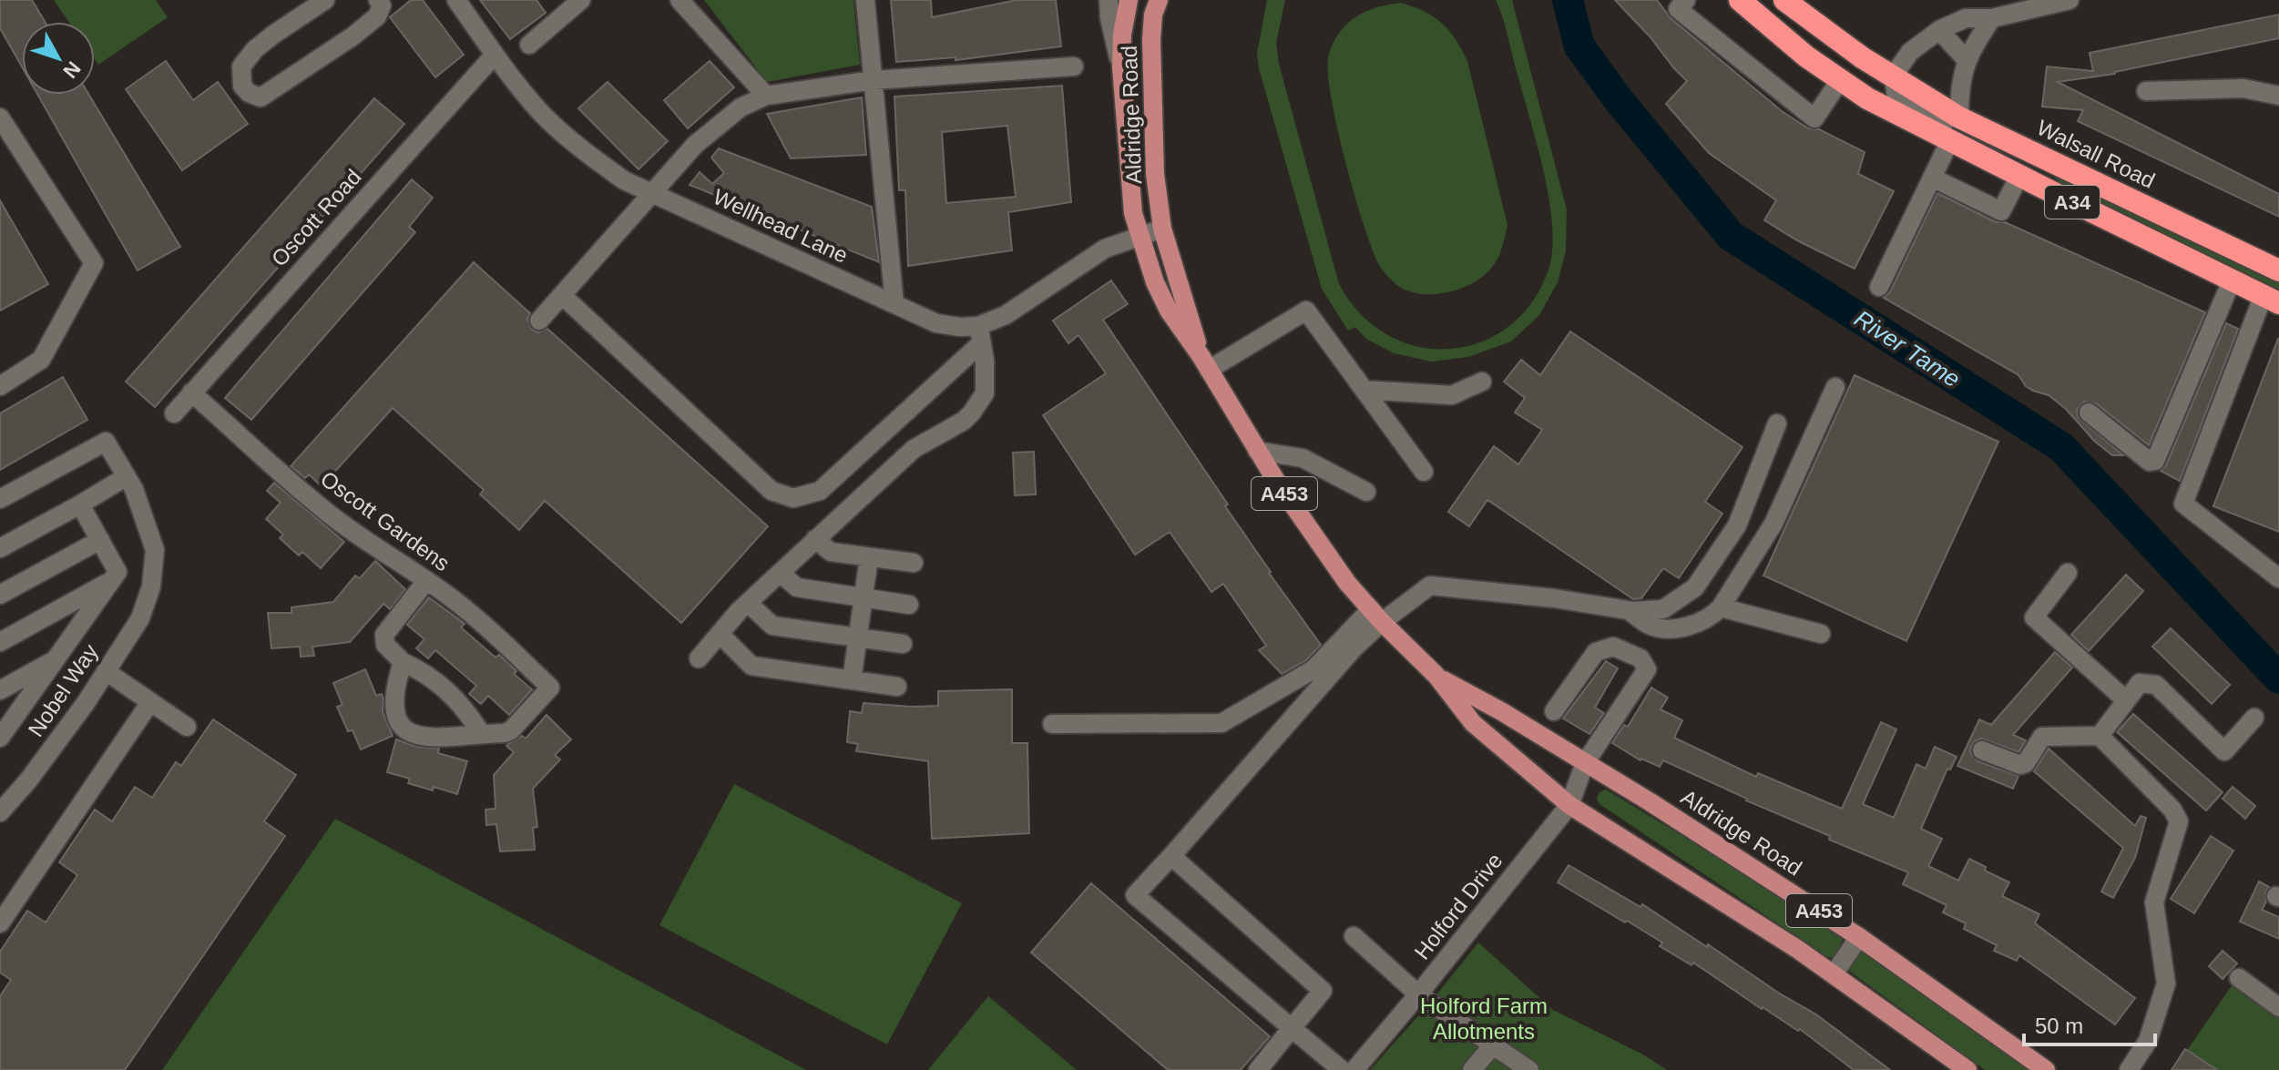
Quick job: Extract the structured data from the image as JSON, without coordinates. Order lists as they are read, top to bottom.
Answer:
{
  "streets": {
    "highway": ["Walsall Road", "A34"],
    "main road": ["Aldridge Road", "A453"],
    "street": [
      "Oscott Road",
      "Wellhead Lane",
      "Oscott Gardens",
      "Nobel Way",
      "Holford Drive"
    ]
  },
  "crossings": [
    ["Aldridge Road", "Wellhead Lane"],
    ["Aldridge Road", "Holford Drive"],
    ["Oscott Road", "Wellhead Lane"],
    ["Oscott Road", "Oscott Gardens"]
  ],
  "water": ["River Tame"],
  "parks": ["Holford Farm Allotments"],
  "scale_bar": "50 m",
  "north": "bottom right"
}
